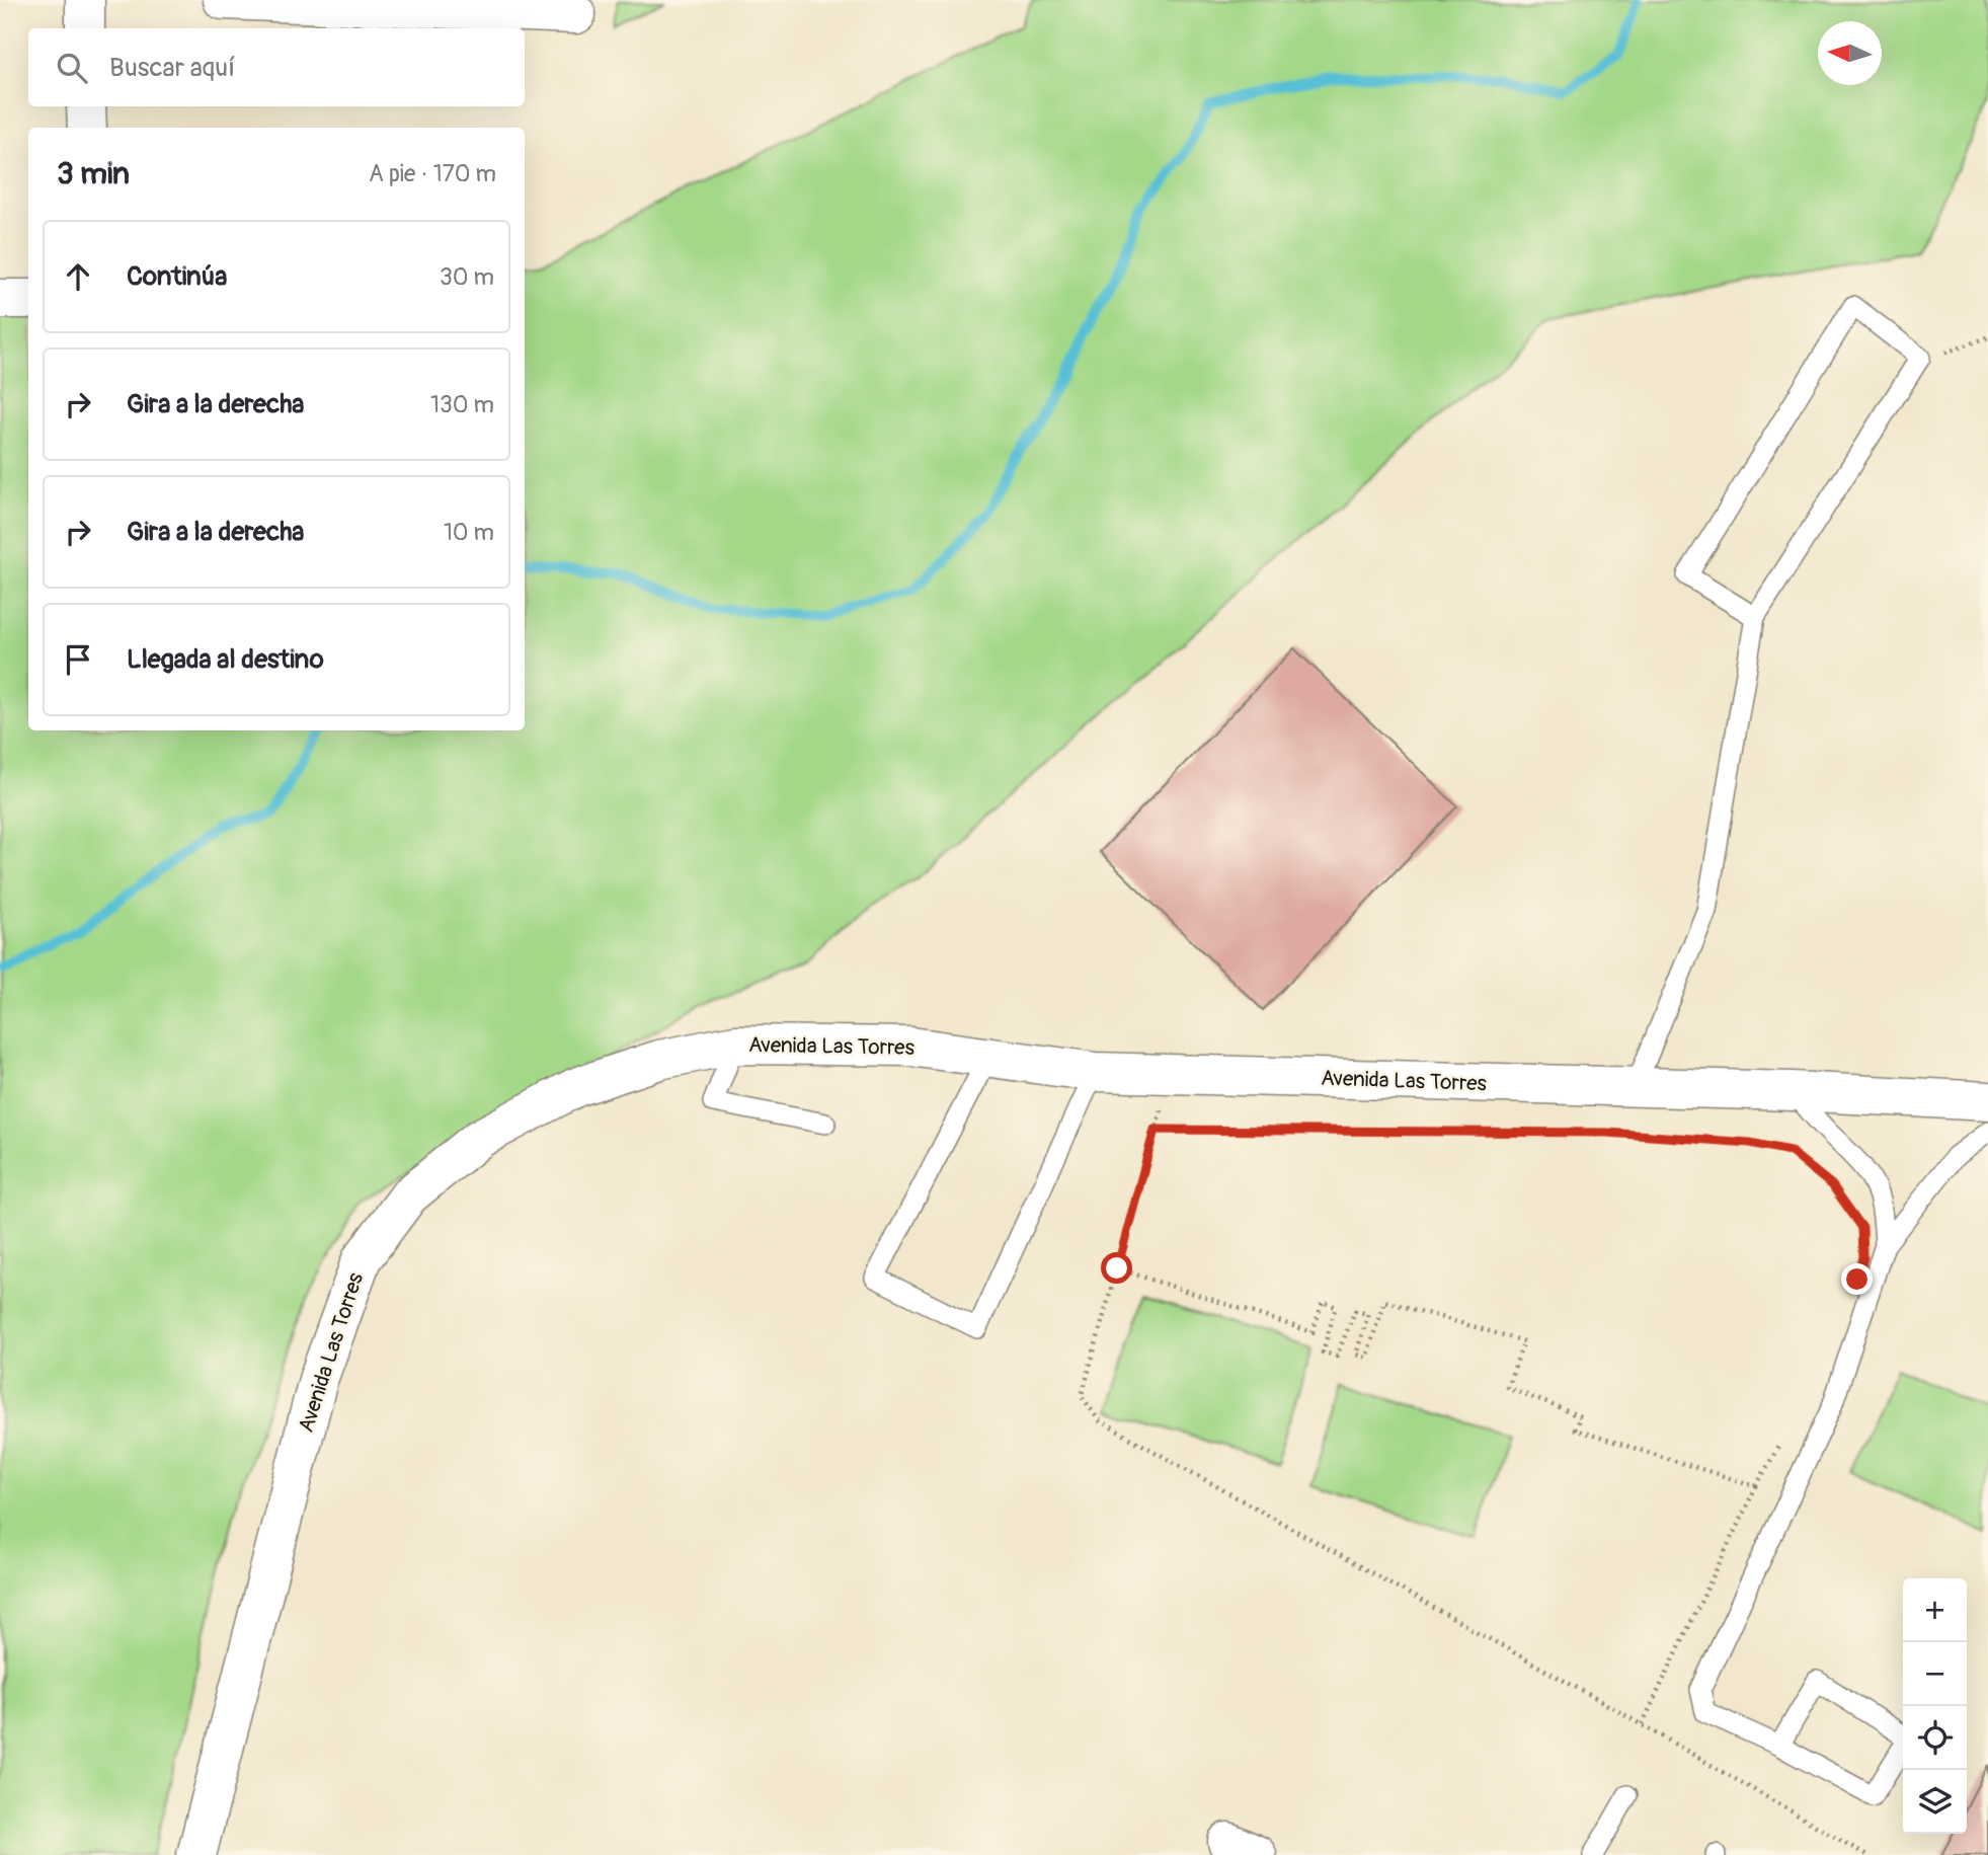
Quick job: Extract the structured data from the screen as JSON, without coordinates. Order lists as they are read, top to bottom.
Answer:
{
  "streets": {
    "street": ["Avenida Las Torres"]
  },
  "north": "left",
  "page": {
    "search": "Buscar aquí",
    "heading": ["3 min", "A pie · 170 m"],
    "list": [
      ["Continúa", "30 m"],
      ["Gira a la derecha", "130 m"],
      ["Gira a la derecha", "10 m"],
      "Llegada al destino"
    ],
    "map_buttons": ["+", "−"]
  }
}
